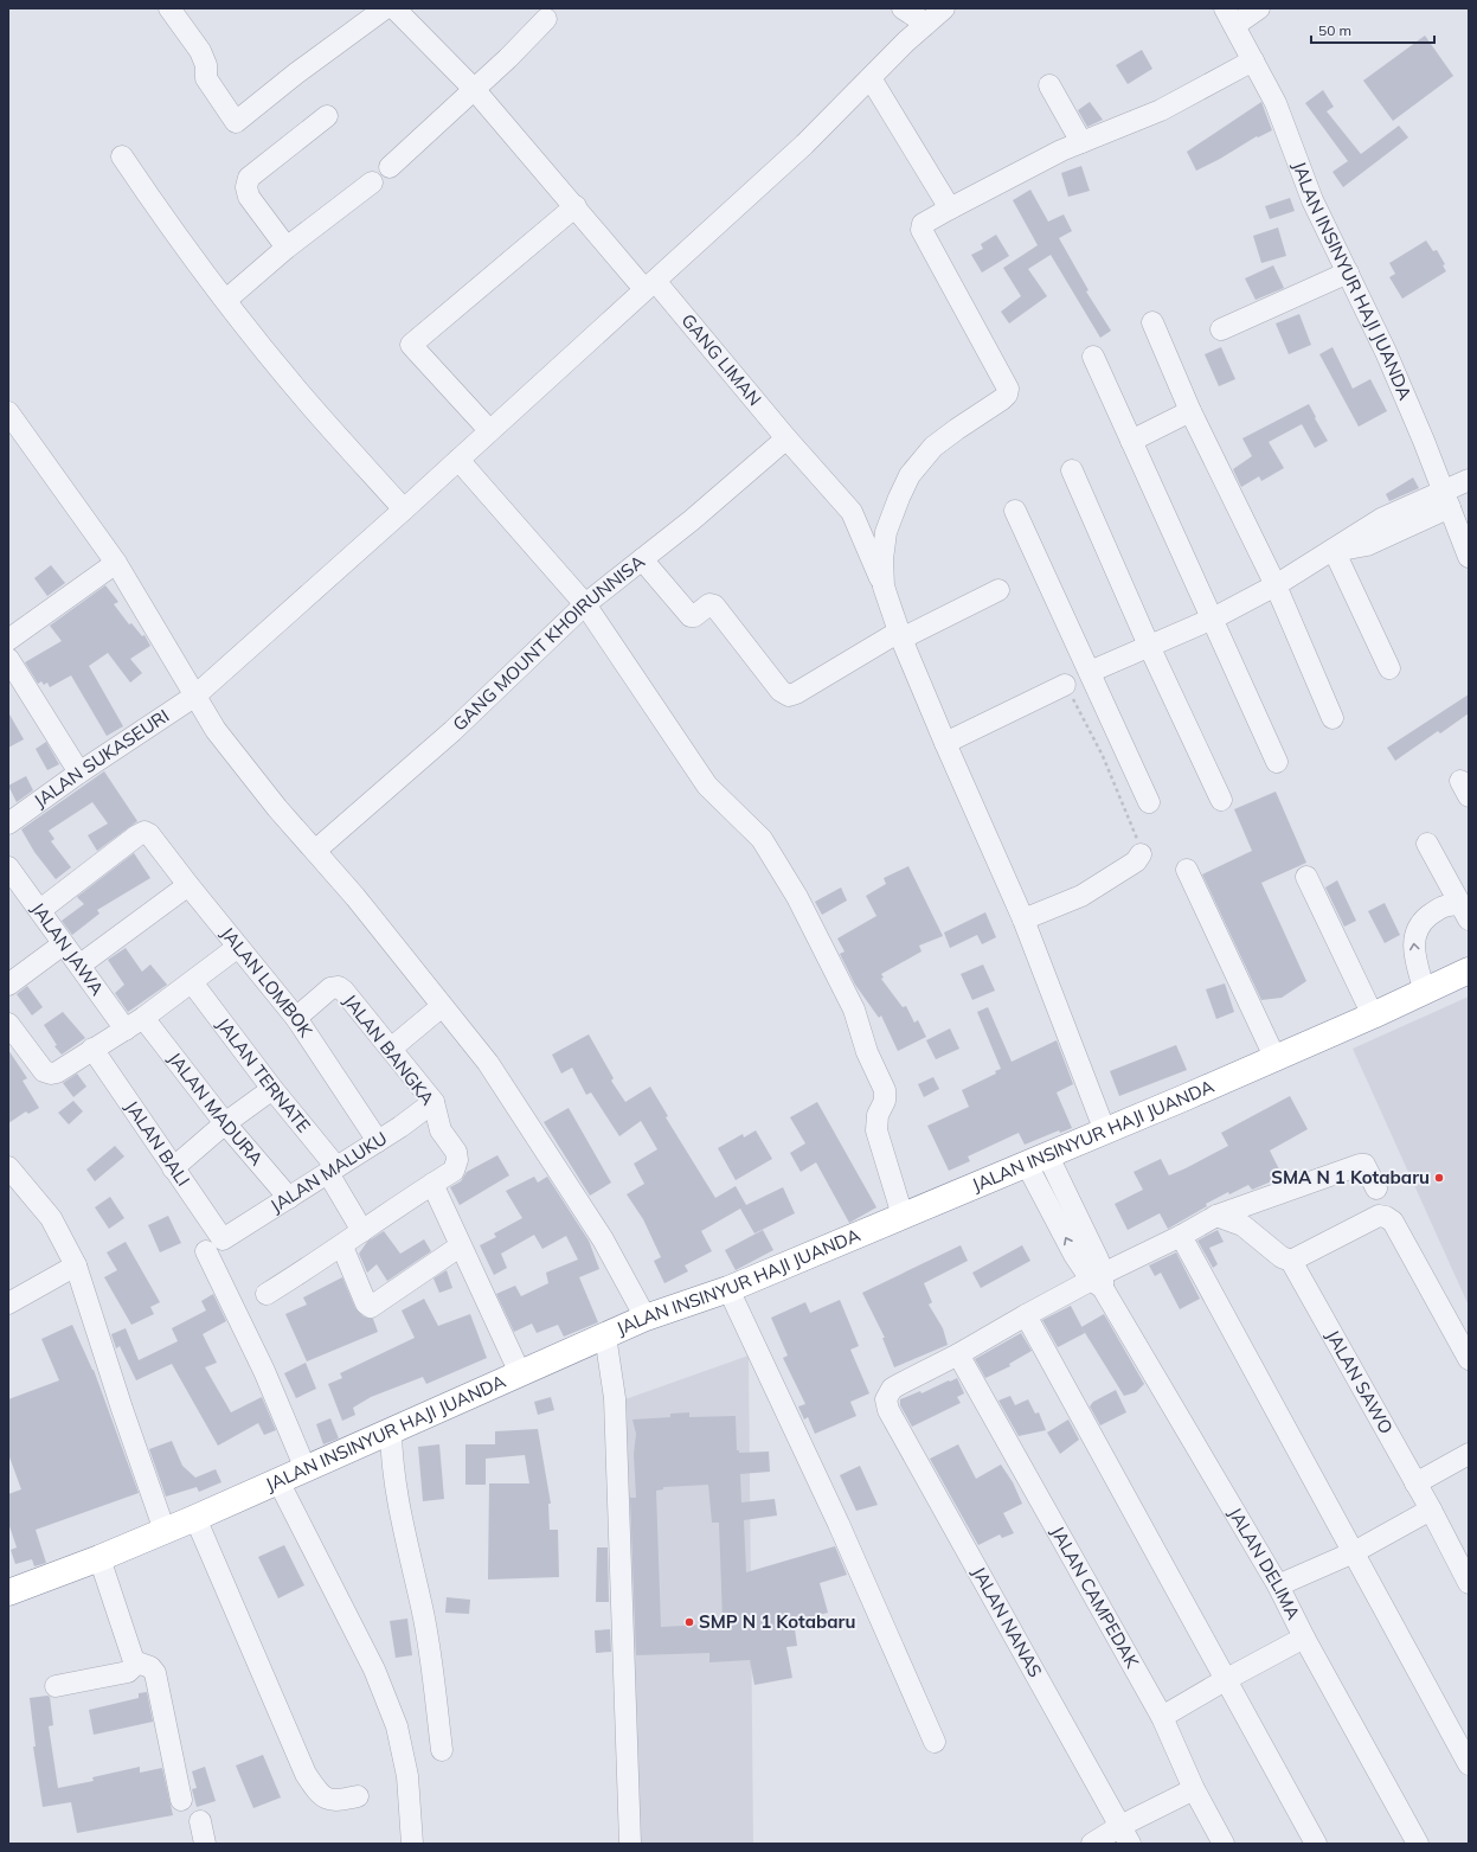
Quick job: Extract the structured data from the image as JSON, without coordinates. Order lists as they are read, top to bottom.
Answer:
{
  "streets": {
    "highway": ["JALAN INSINYUR HAJI JUANDA"],
    "street": [
      "GANG LIMAN",
      "GANG MOUNT KHOIRUNNISA",
      "JALAN SUKASEURI",
      "JALAN JAWA",
      "JALAN LOMBOK",
      "JALAN BANGKA",
      "JALAN TERNATE",
      "JALAN MADURA",
      "JALAN BALI",
      "JALAN MALUKU",
      "JALAN SAWO",
      "JALAN DELIMA",
      "JALAN CAMPEDAK",
      "JALAN NANAS"
    ]
  },
  "crossings": [
    ["JALAN INSINYUR HAJI JUANDA", "JALAN BALI"],
    ["JALAN INSINYUR HAJI JUANDA", "JALAN DELIMA"],
    ["GANG LIMAN", "GANG MOUNT KHOIRUNNISA"],
    ["GANG LIMAN", "JALAN SUKASEURI"],
    ["JALAN JAWA", "JALAN LOMBOK"],
    ["JALAN JAWA", "JALAN MADURA"],
    ["JALAN LOMBOK", "JALAN BANGKA"],
    ["JALAN LOMBOK", "JALAN MALUKU"],
    ["JALAN BANGKA", "JALAN MALUKU"],
    ["JALAN TERNATE", "JALAN MALUKU"],
    ["JALAN MADURA", "JALAN MALUKU"],
    ["JALAN BALI", "JALAN MALUKU"],
    ["JALAN CAMPEDAK", "JALAN NANAS"]
  ],
  "places": ["SMA N 1 Kotabaru", "SMP N 1 Kotabaru"],
  "scale_bar": "50 m"
}
